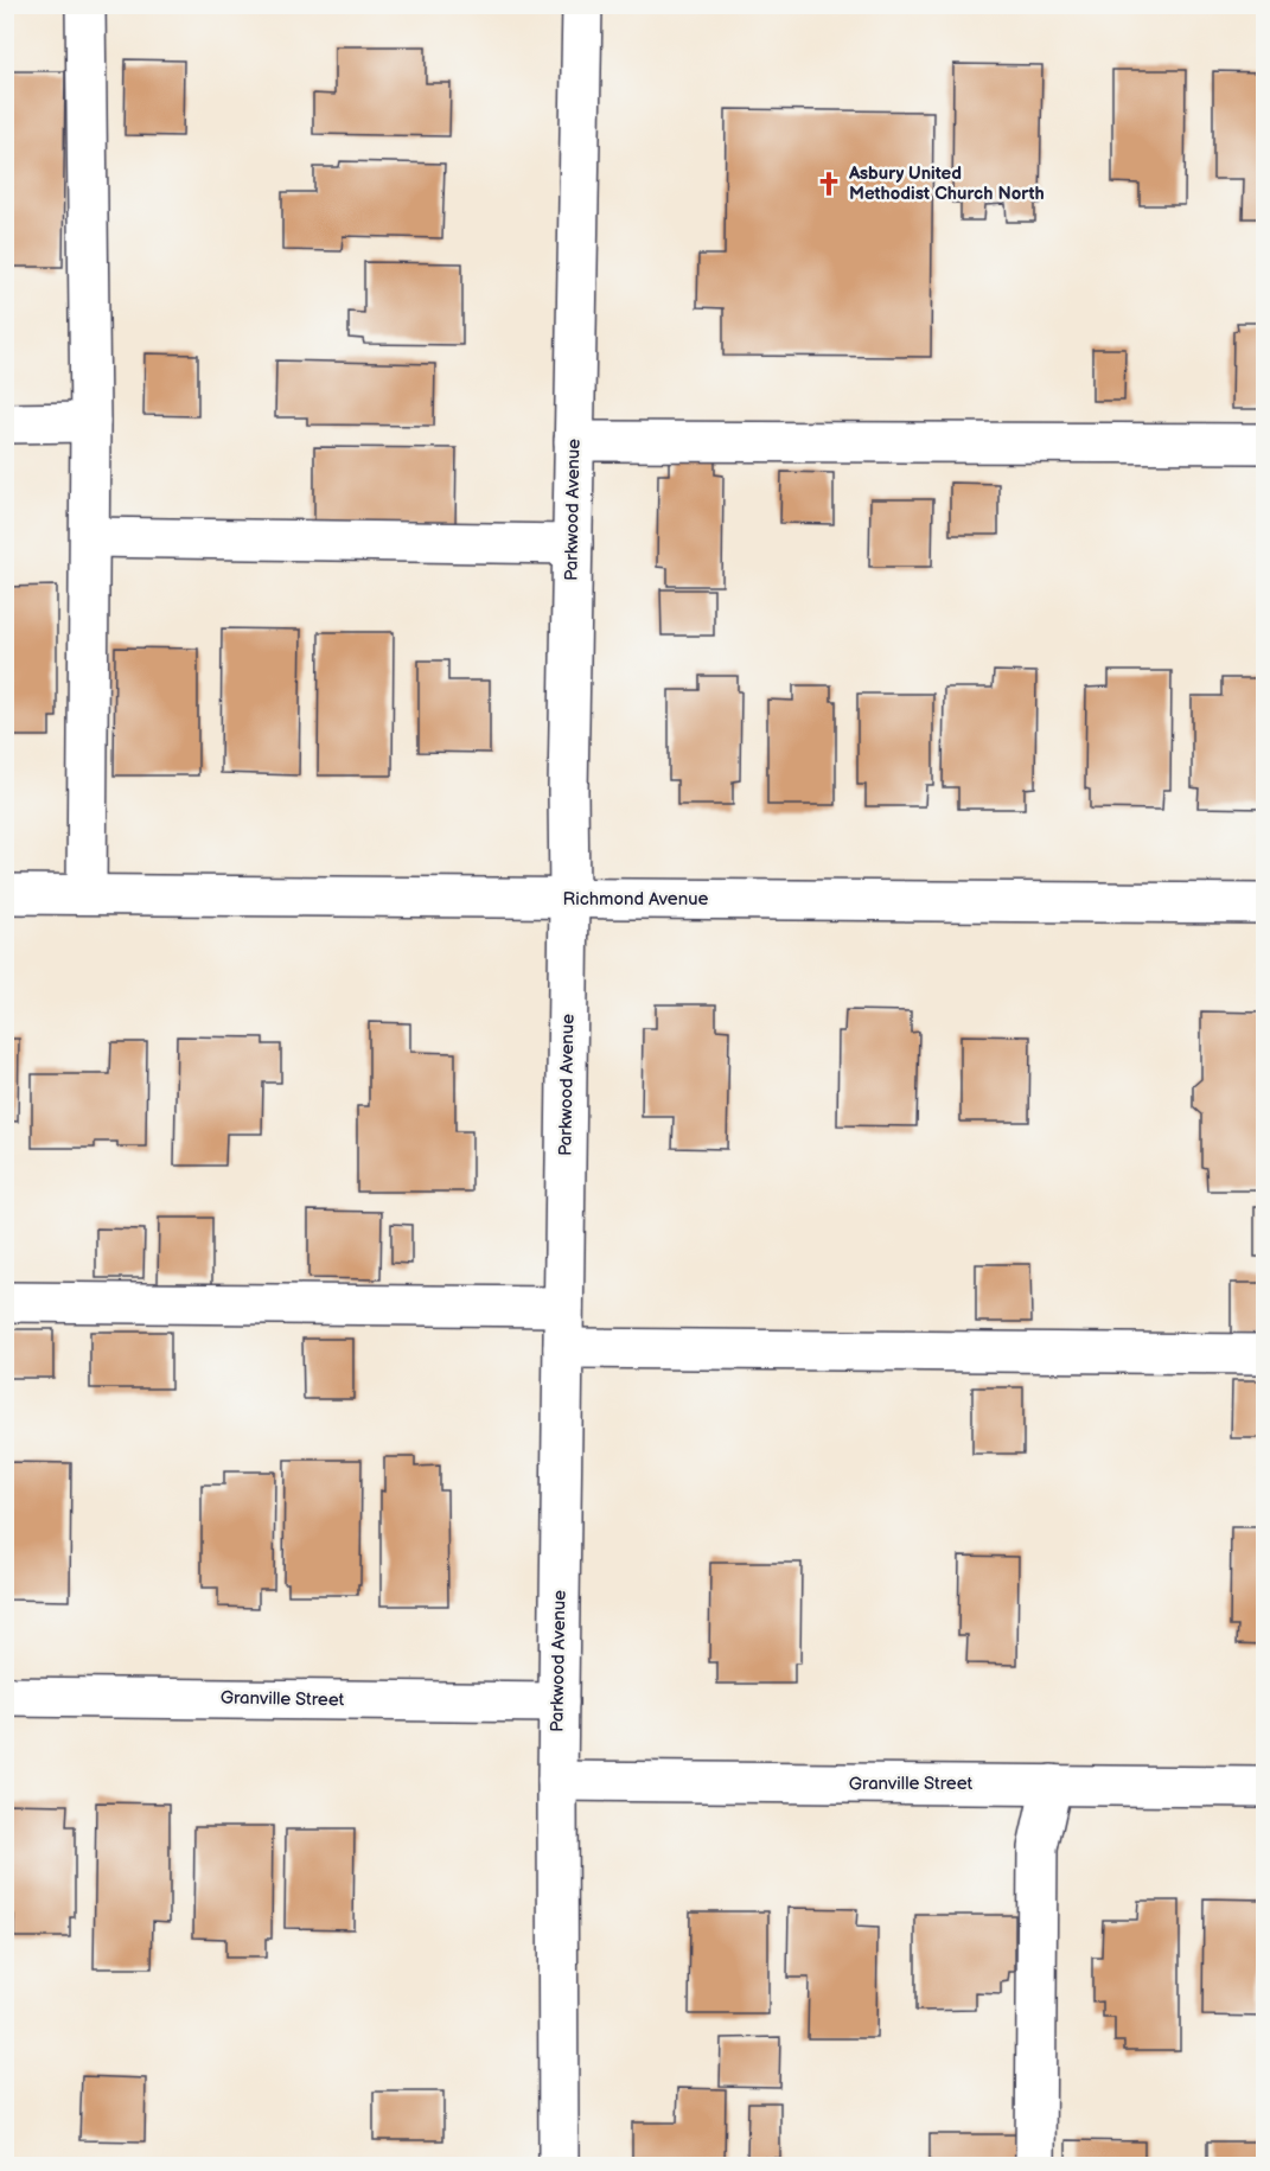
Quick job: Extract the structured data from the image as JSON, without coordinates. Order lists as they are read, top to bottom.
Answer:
{
  "streets": {
    "street": ["Parkwood Avenue", "Richmond Avenue", "Granville Street"]
  },
  "crossings": [
    ["Parkwood Avenue", "Richmond Avenue"],
    ["Parkwood Avenue", "Granville Street"]
  ],
  "places": {
    "church": ["Asbury United Methodist Church North"]
  }
}
